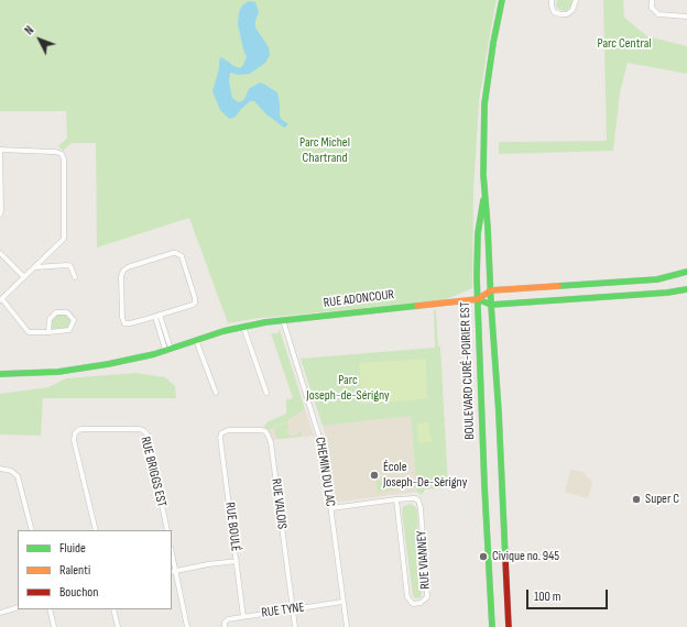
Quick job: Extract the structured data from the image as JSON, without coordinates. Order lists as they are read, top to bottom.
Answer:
{
  "streets": {
    "main road": ["RUE ADONCOUR", "BOULEVARD CURÉ-POIRIER EST"],
    "street": [
      "RUE BRIGGS EST",
      "CHEMIN DU LAC",
      "RUE VALOIS",
      "RUE BOULÉ",
      "RUE VIANNEY",
      "RUE TYNE"
    ]
  },
  "crossings": [
    ["RUE ADONCOUR", "BOULEVARD CURÉ-POIRIER EST"],
    ["RUE ADONCOUR", "CHEMIN DU LAC"],
    ["CHEMIN DU LAC", "RUE VIANNEY"],
    ["CHEMIN DU LAC", "RUE TYNE"],
    ["RUE VALOIS", "RUE BOULÉ"],
    ["RUE VALOIS", "RUE TYNE"],
    ["RUE BOULÉ", "RUE TYNE"]
  ],
  "parks": ["Parc Central", "Parc Michel Chartrand", "Parc Joseph-de-Sérigny"],
  "places": ["École Joseph-De-Sérigny", "Super C", "Civique no. 945"],
  "legend": ["Fluide", "Ralenti", "Bouchon"],
  "scale_bar": "100 m",
  "north": "top left"
}
